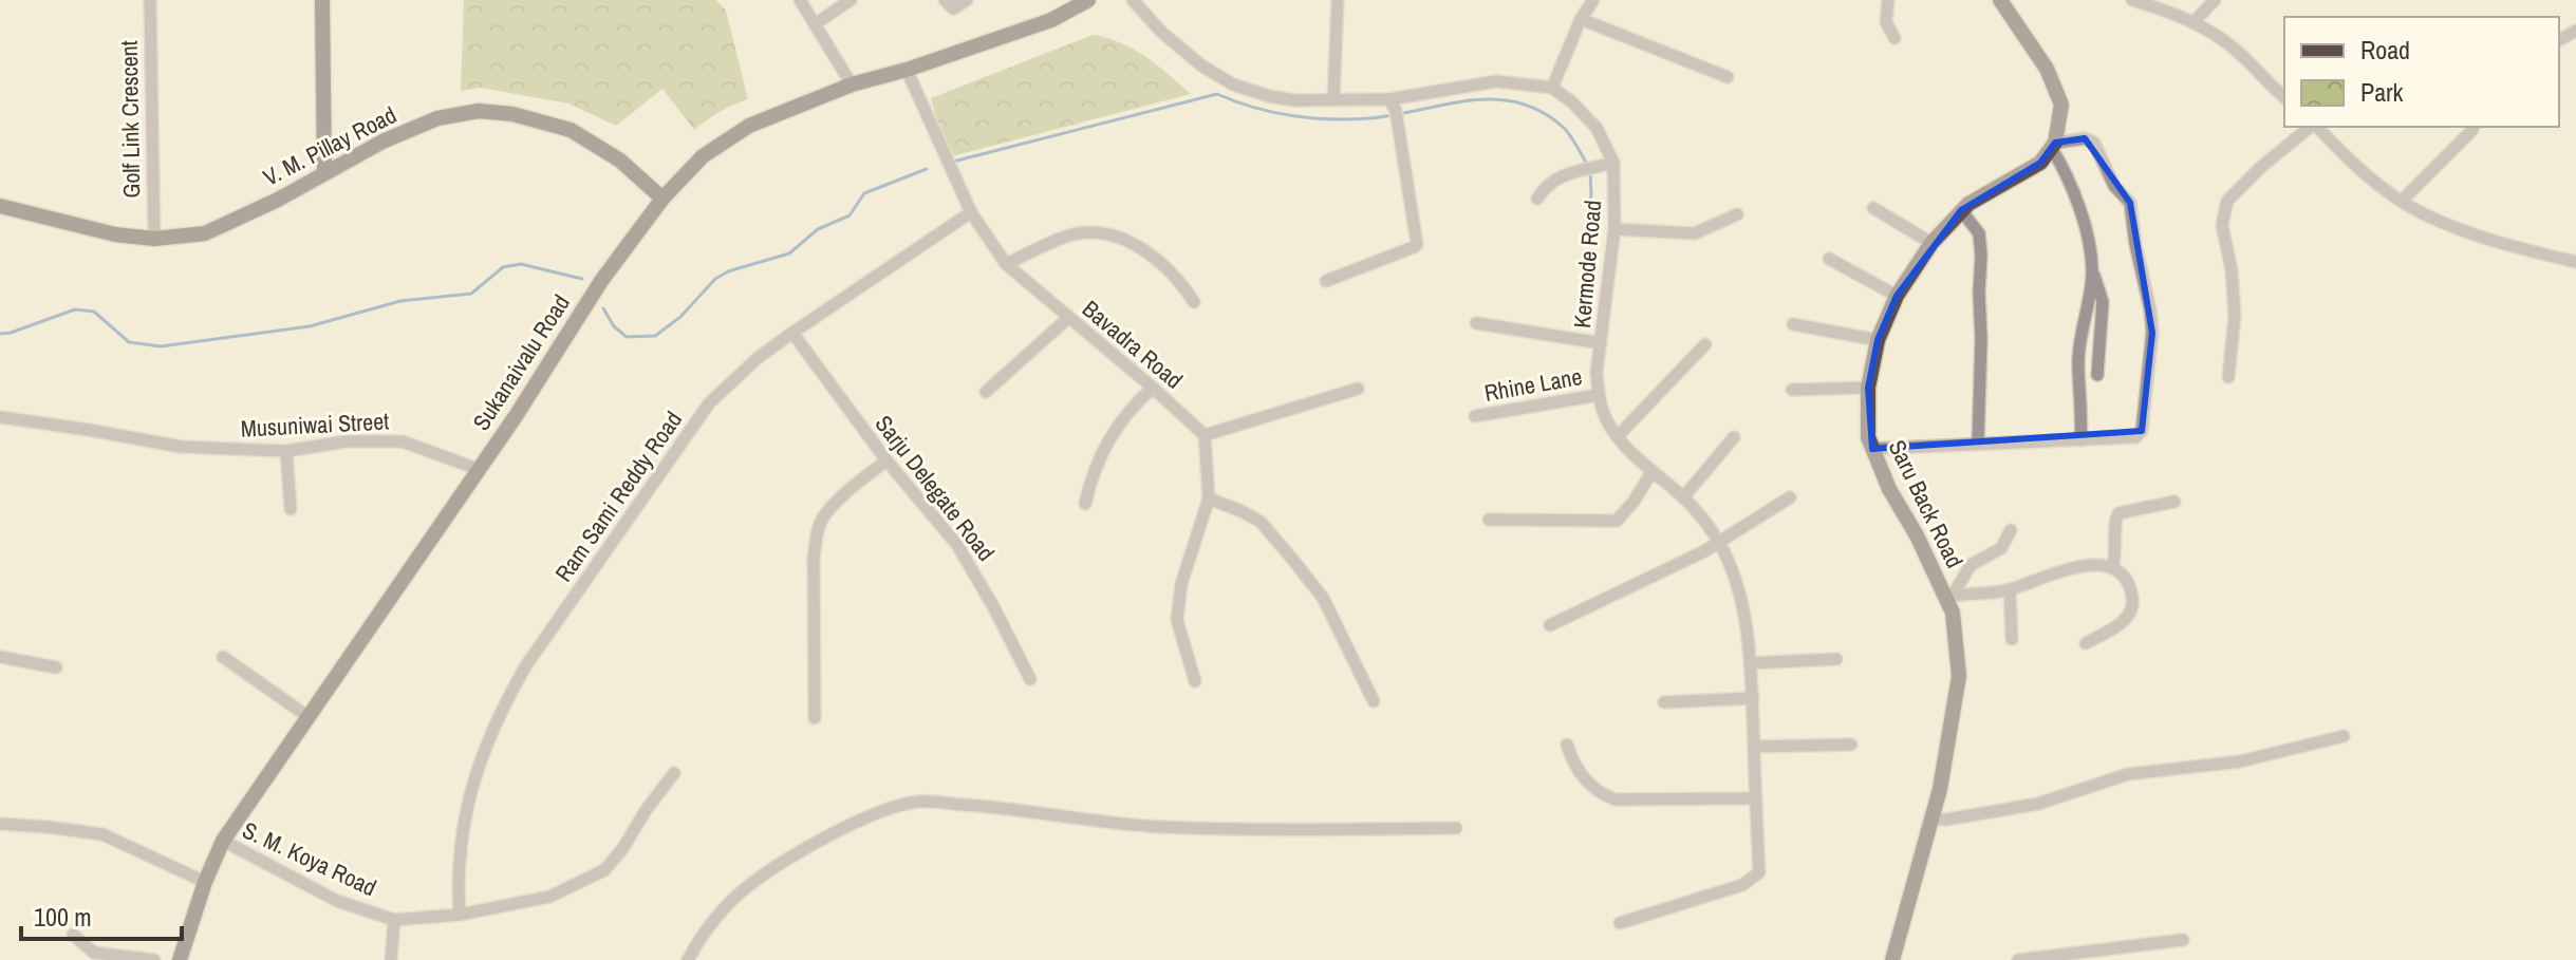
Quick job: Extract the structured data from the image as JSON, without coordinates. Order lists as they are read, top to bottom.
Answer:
{
  "streets": {
    "main road": ["V. M. Pillay Road", "Sukanaivalu Road", "Saru Back Road"],
    "street": [
      "Golf Link Crescent",
      "Kermode Road",
      "Bavadra Road",
      "Rhine Lane",
      "Musuniwai Street",
      "Sarju Delegate Road",
      "Ram Sami Reddy Road",
      "S. M. Koya Road"
    ]
  },
  "crossings": [
    ["Golf Link Crescent", "V. M. Pillay Road"],
    ["V. M. Pillay Road", "Sukanaivalu Road"],
    ["Kermode Road", "Rhine Lane"],
    ["Bavadra Road", "Sukanaivalu Road"],
    ["Bavadra Road", "Ram Sami Reddy Road"],
    ["Sukanaivalu Road", "Musuniwai Street"],
    ["Sukanaivalu Road", "S. M. Koya Road"],
    ["Sarju Delegate Road", "Ram Sami Reddy Road"],
    ["Ram Sami Reddy Road", "S. M. Koya Road"]
  ],
  "legend": ["Road", "Park"],
  "scale_bar": "100 m"
}
